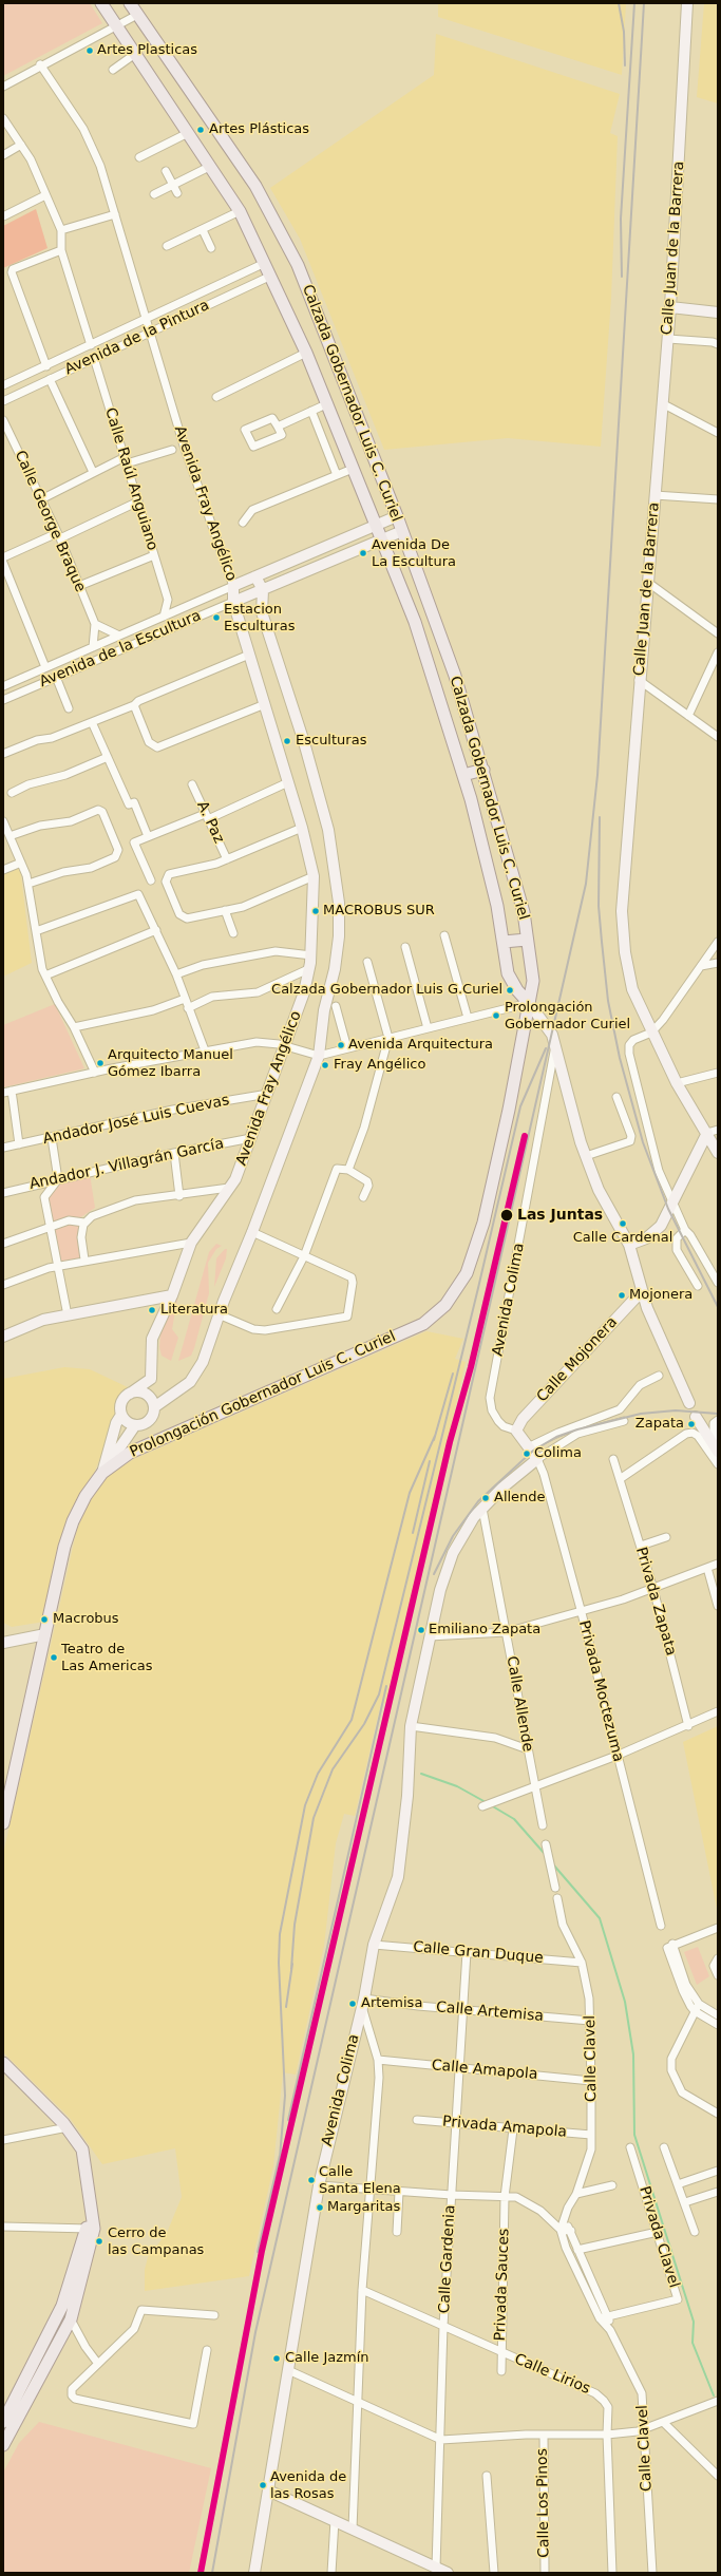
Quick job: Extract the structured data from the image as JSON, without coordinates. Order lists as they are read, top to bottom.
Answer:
{
  "streets": {
    "main road": ["Calzada Gobernador Luis C. Curiel", "Prolongación Gobernador Luis C. Curiel"],
    "street": [
      "Calle Juan de la Barrera",
      "Avenida de la Pintura",
      "Calle Raúl Anguiano",
      "Avenida Fray Angélico",
      "Calle George Braque",
      "Avenida de la Escultura",
      "A. Paz",
      "Andador José Luis Cuevas",
      "Andador J. Villagrán García",
      "Avenida Colima",
      "Calle Mojonera",
      "Privada Zapata",
      "Privada Moctezuma",
      "Calle Allende",
      "Calle Gran Duque",
      "Calle Artemisa",
      "Calle Clavel",
      "Calle Amapola",
      "Privada Amapola",
      "Privada Clavel",
      "Calle Gardenia",
      "Privada Sauces",
      "Calle Lirios",
      "Calle Los Pinos"
    ]
  },
  "crossings": [
    ["Avenida de la Pintura", "Calzada Gobernador Luis C. Curiel"],
    ["Avenida de la Pintura", "Calle Raúl Anguiano"],
    ["Avenida de la Pintura", "Avenida Fray Angélico"],
    ["Calzada Gobernador Luis C. Curiel", "Avenida de la Escultura"],
    ["Calzada Gobernador Luis C. Curiel", "Prolongación Gobernador Luis C. Curiel"],
    ["Calle Raúl Anguiano", "Avenida de la Escultura"],
    ["Avenida Fray Angélico", "Avenida de la Escultura"],
    ["Avenida Fray Angélico", "Andador José Luis Cuevas"],
    ["Avenida Fray Angélico", "Andador J. Villagrán García"],
    ["Calle George Braque", "Avenida de la Escultura"],
    ["Avenida Colima", "Calle Mojonera"],
    ["Avenida Colima", "Privada Moctezuma"],
    ["Avenida Colima", "Calle Allende"],
    ["Avenida Colima", "Calle Gran Duque"],
    ["Avenida Colima", "Calle Artemisa"],
    ["Calle Gran Duque", "Calle Clavel"],
    ["Calle Gran Duque", "Calle Gardenia"],
    ["Calle Artemisa", "Calle Clavel"],
    ["Calle Artemisa", "Calle Gardenia"],
    ["Calle Clavel", "Calle Amapola"],
    ["Calle Clavel", "Privada Amapola"],
    ["Calle Clavel", "Privada Clavel"],
    ["Calle Amapola", "Calle Gardenia"],
    ["Privada Amapola", "Calle Gardenia"],
    ["Privada Amapola", "Privada Sauces"],
    ["Calle Gardenia", "Calle Lirios"],
    ["Privada Sauces", "Calle Lirios"]
  ],
  "places": [
    "Artes Plasticas",
    "Artes Plásticas",
    "Avenida De La Escultura",
    "Estacion Esculturas",
    "Esculturas",
    "MACROBUS SUR",
    "Calzada Gobernador Luis G.Curiel",
    "Prolongación Gobernador Curiel",
    "Avenida Arquitectura",
    "Arquitecto Manuel Gómez Ibarra",
    "Fray Angélico",
    "Las Juntas",
    "Calle Cardenal",
    "Mojonera",
    "Literatura",
    "Zapata",
    "Colima",
    "Allende",
    "Macrobus",
    "Emiliano Zapata",
    "Teatro de Las Americas",
    "Artemisa",
    "Calle Santa Elena",
    "Margaritas",
    "Cerro de las Campanas",
    "Calle Jazmín",
    "Avenida de las Rosas"
  ]
}
